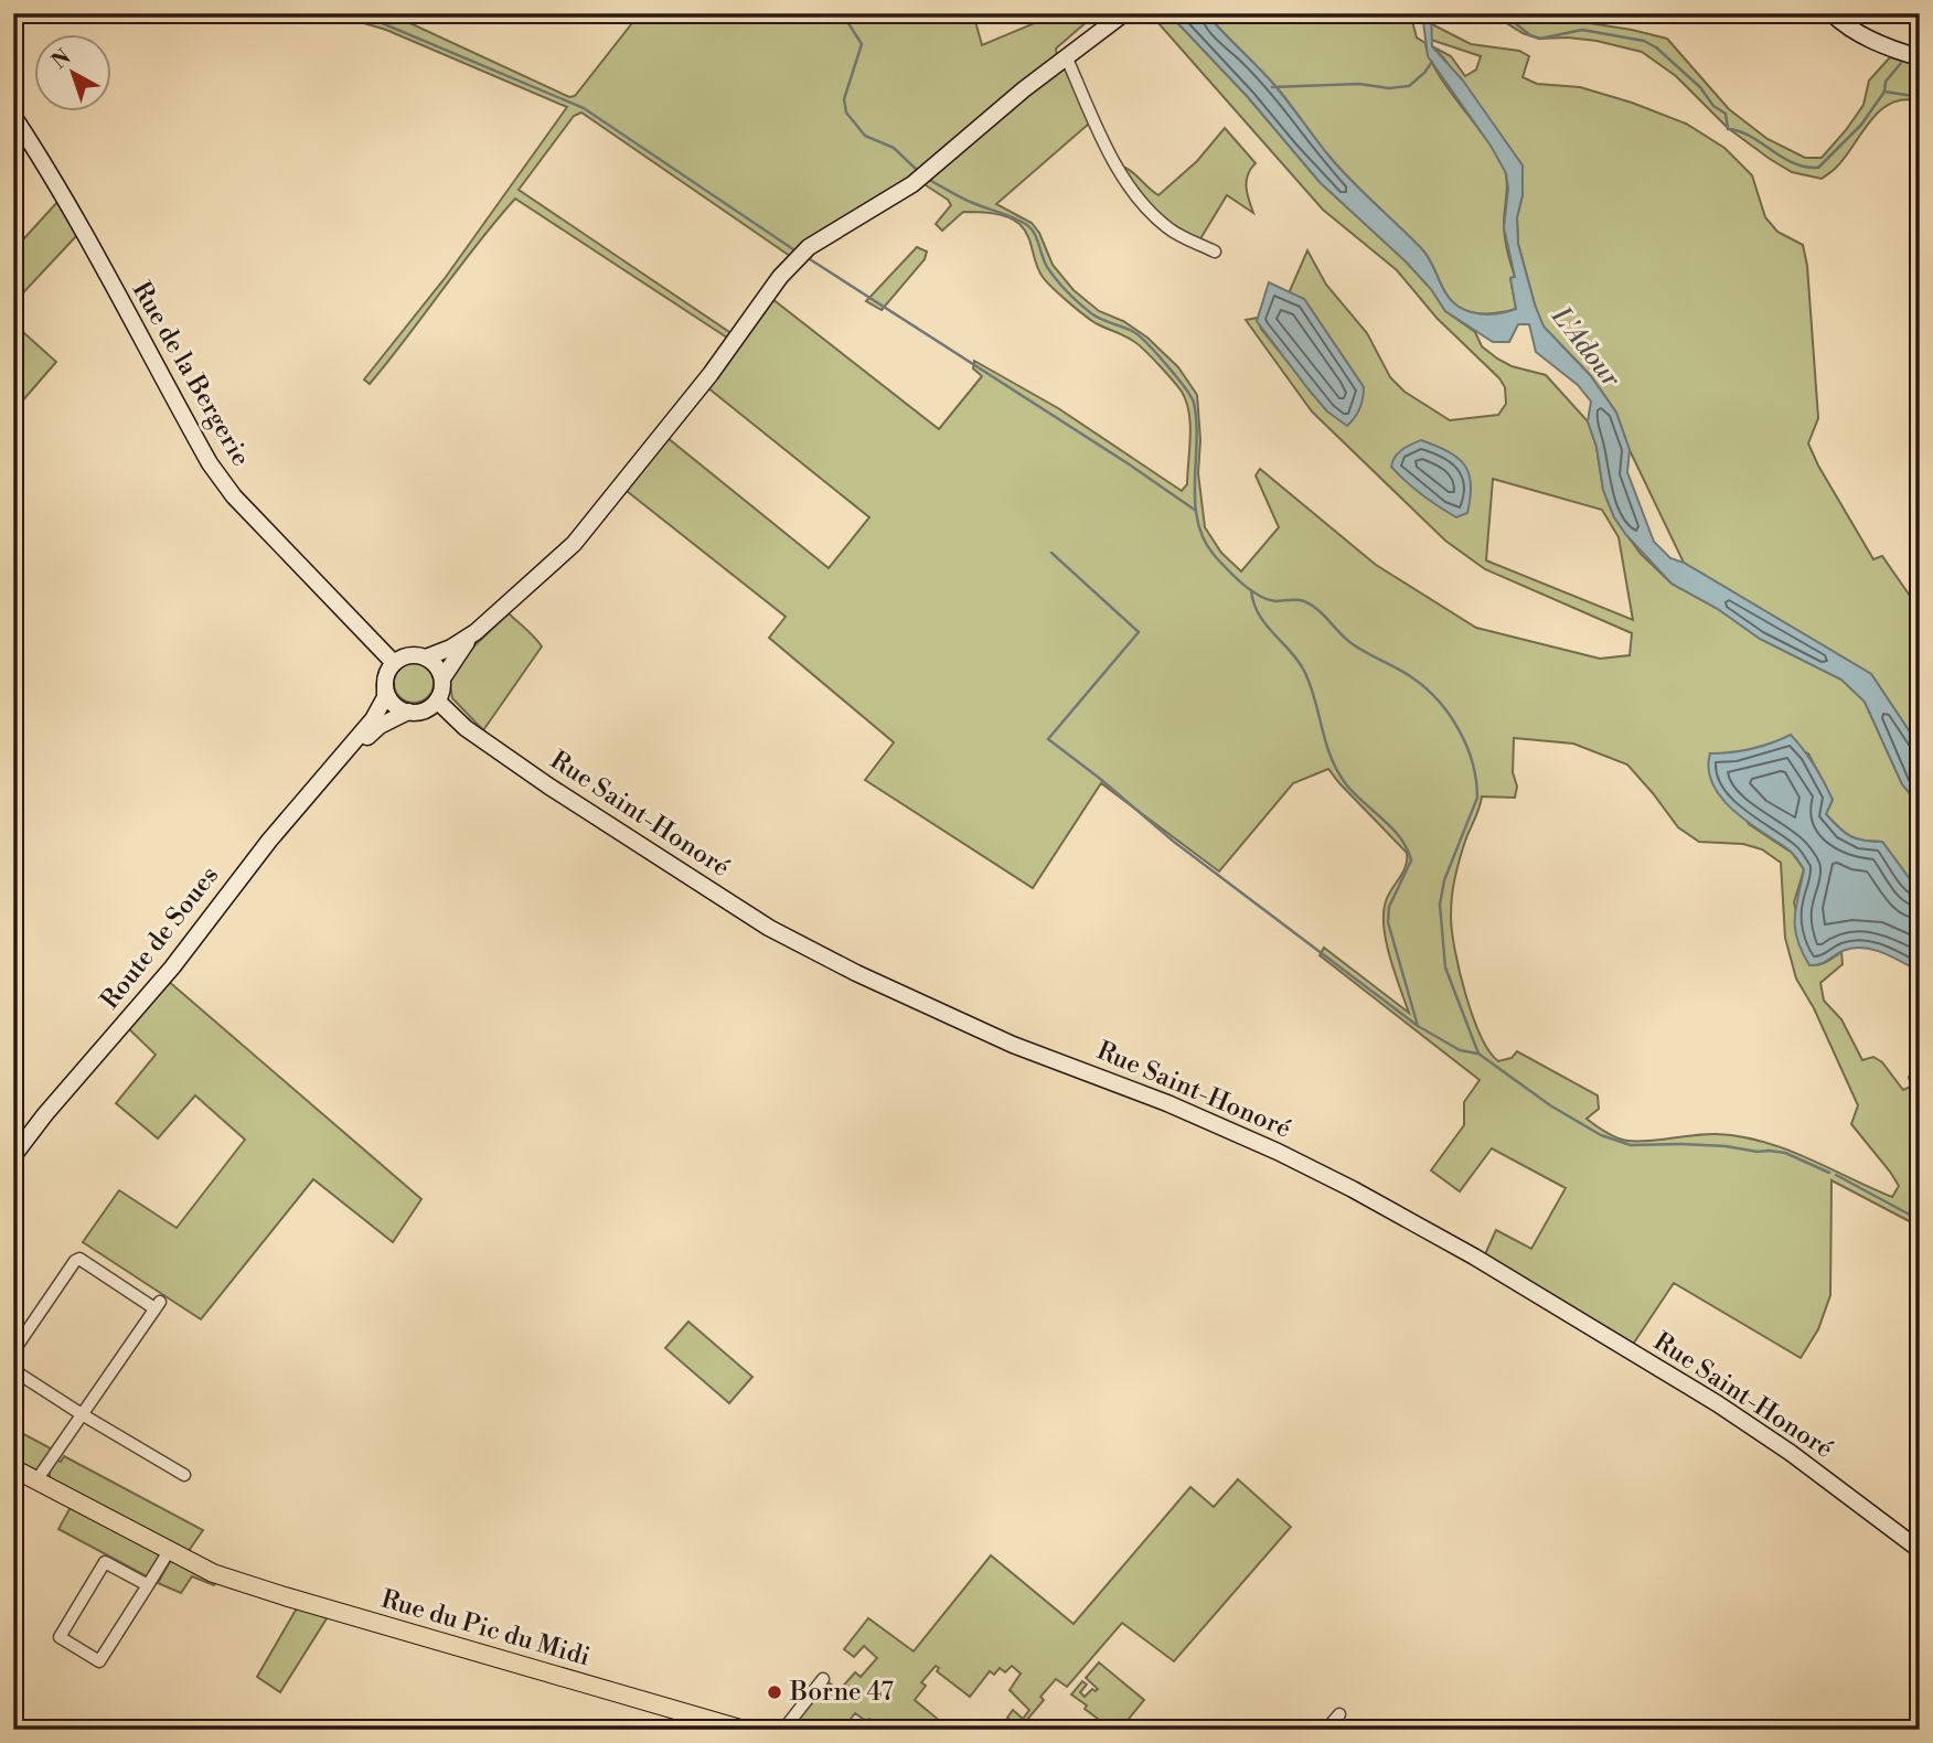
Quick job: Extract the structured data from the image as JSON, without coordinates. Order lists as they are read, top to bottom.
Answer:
{
  "streets": {
    "main road": ["Rue du Pic du Midi"],
    "street": ["Rue de la Bergerie", "Rue Saint-Honoré", "Route de Soues"]
  },
  "crossings": [
    ["Rue de la Bergerie", "Rue Saint-Honoré"],
    ["Rue de la Bergerie", "Route de Soues"],
    ["Rue Saint-Honoré", "Route de Soues"]
  ],
  "water": ["L'Adour"],
  "places": ["Borne 47"],
  "north": "top left"
}
